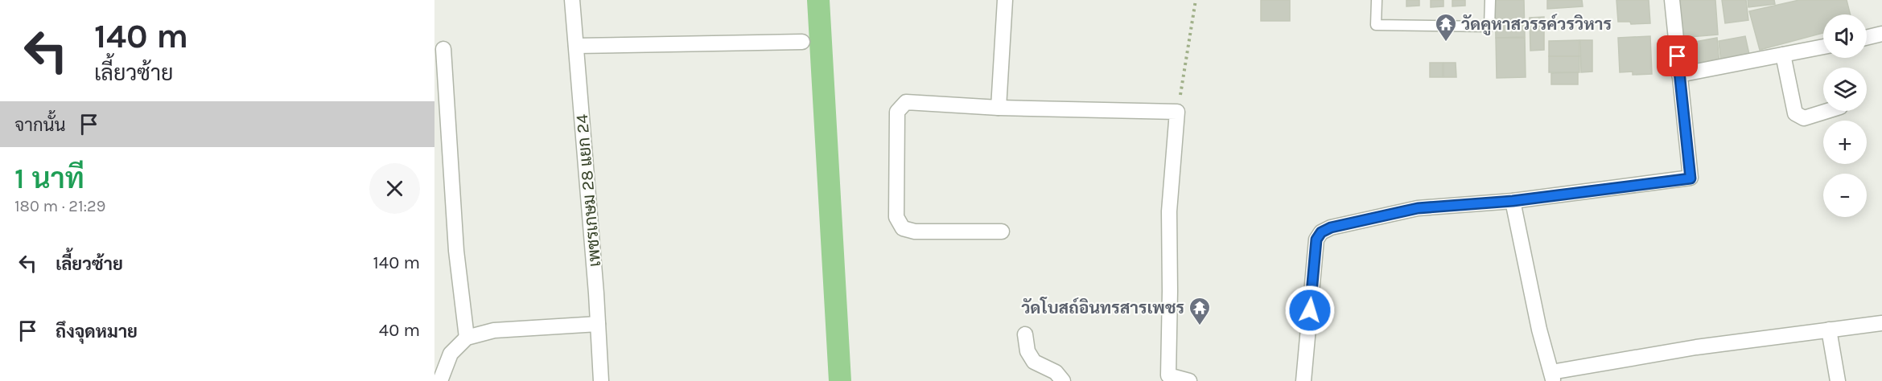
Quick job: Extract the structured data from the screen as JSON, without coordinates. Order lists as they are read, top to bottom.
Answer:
{
  "streets": {
    "street": ["เพชรเกษม 28 แยก 24"]
  },
  "places": {
    "temple": ["วัดคูหาสวรรค์วรวิหาร", "วัดโบสถ์อินทรสารเพชร"]
  },
  "page": {
    "turn": ["140 m", "เลี้ยวซ้าย"],
    "map_buttons": ["+", "−"],
    "then": "จากนั้น",
    "heading": ["1 นาที", "180 m · 21:29"],
    "list": [
      {
        "name": "เลี้ยวซ้าย",
        "value": "140 m"
      },
      {
        "name": "ถึงจุดหมาย",
        "value": "40 m"
      }
    ]
  }
}
